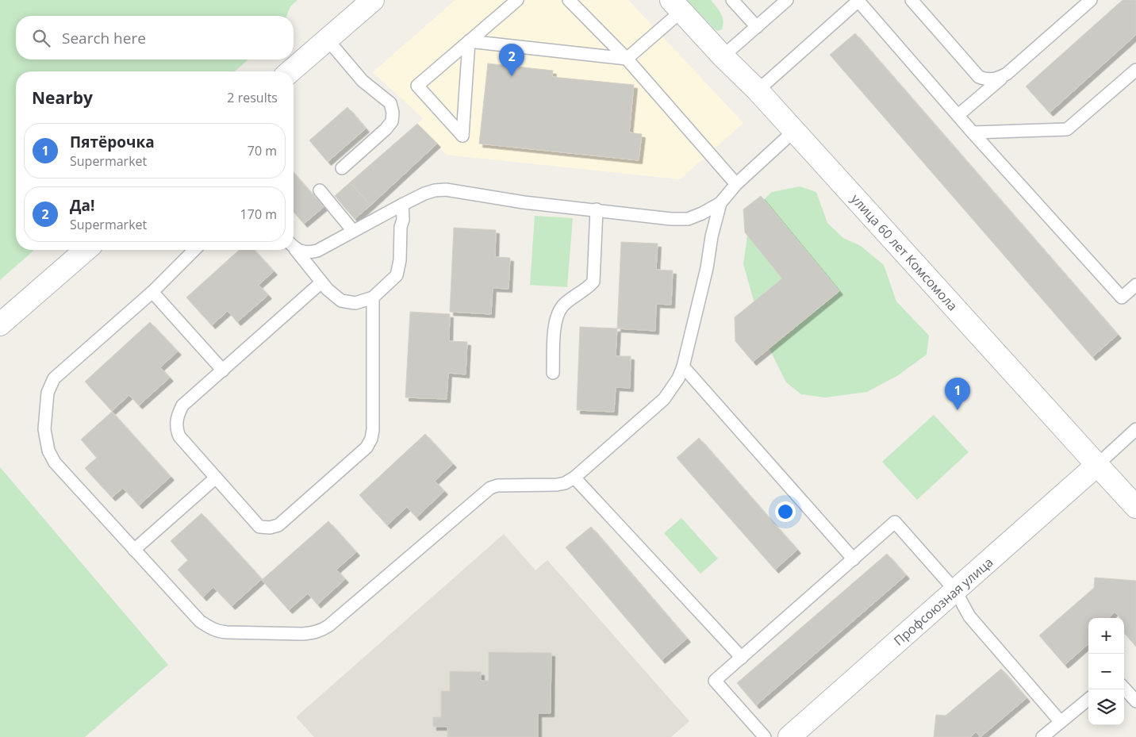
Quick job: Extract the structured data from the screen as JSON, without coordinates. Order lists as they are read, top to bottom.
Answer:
{
  "streets": {
    "street": ["улица 60 лет Комсомола", "Профсоюзная улица"]
  },
  "crossings": [
    ["улица 60 лет Комсомола", "Профсоюзная улица"]
  ],
  "page": {
    "search": "Search here",
    "pins": ["2", "1"],
    "heading": ["Nearby", "2 results"],
    "list": [
      {
        "mark": "1",
        "name": "Пятёрочка",
        "note": "Supermarket",
        "value": "70 m"
      },
      {
        "mark": "2",
        "name": "Да!",
        "note": "Supermarket",
        "value": "170 m"
      }
    ],
    "map_buttons": ["+", "−"]
  }
}
